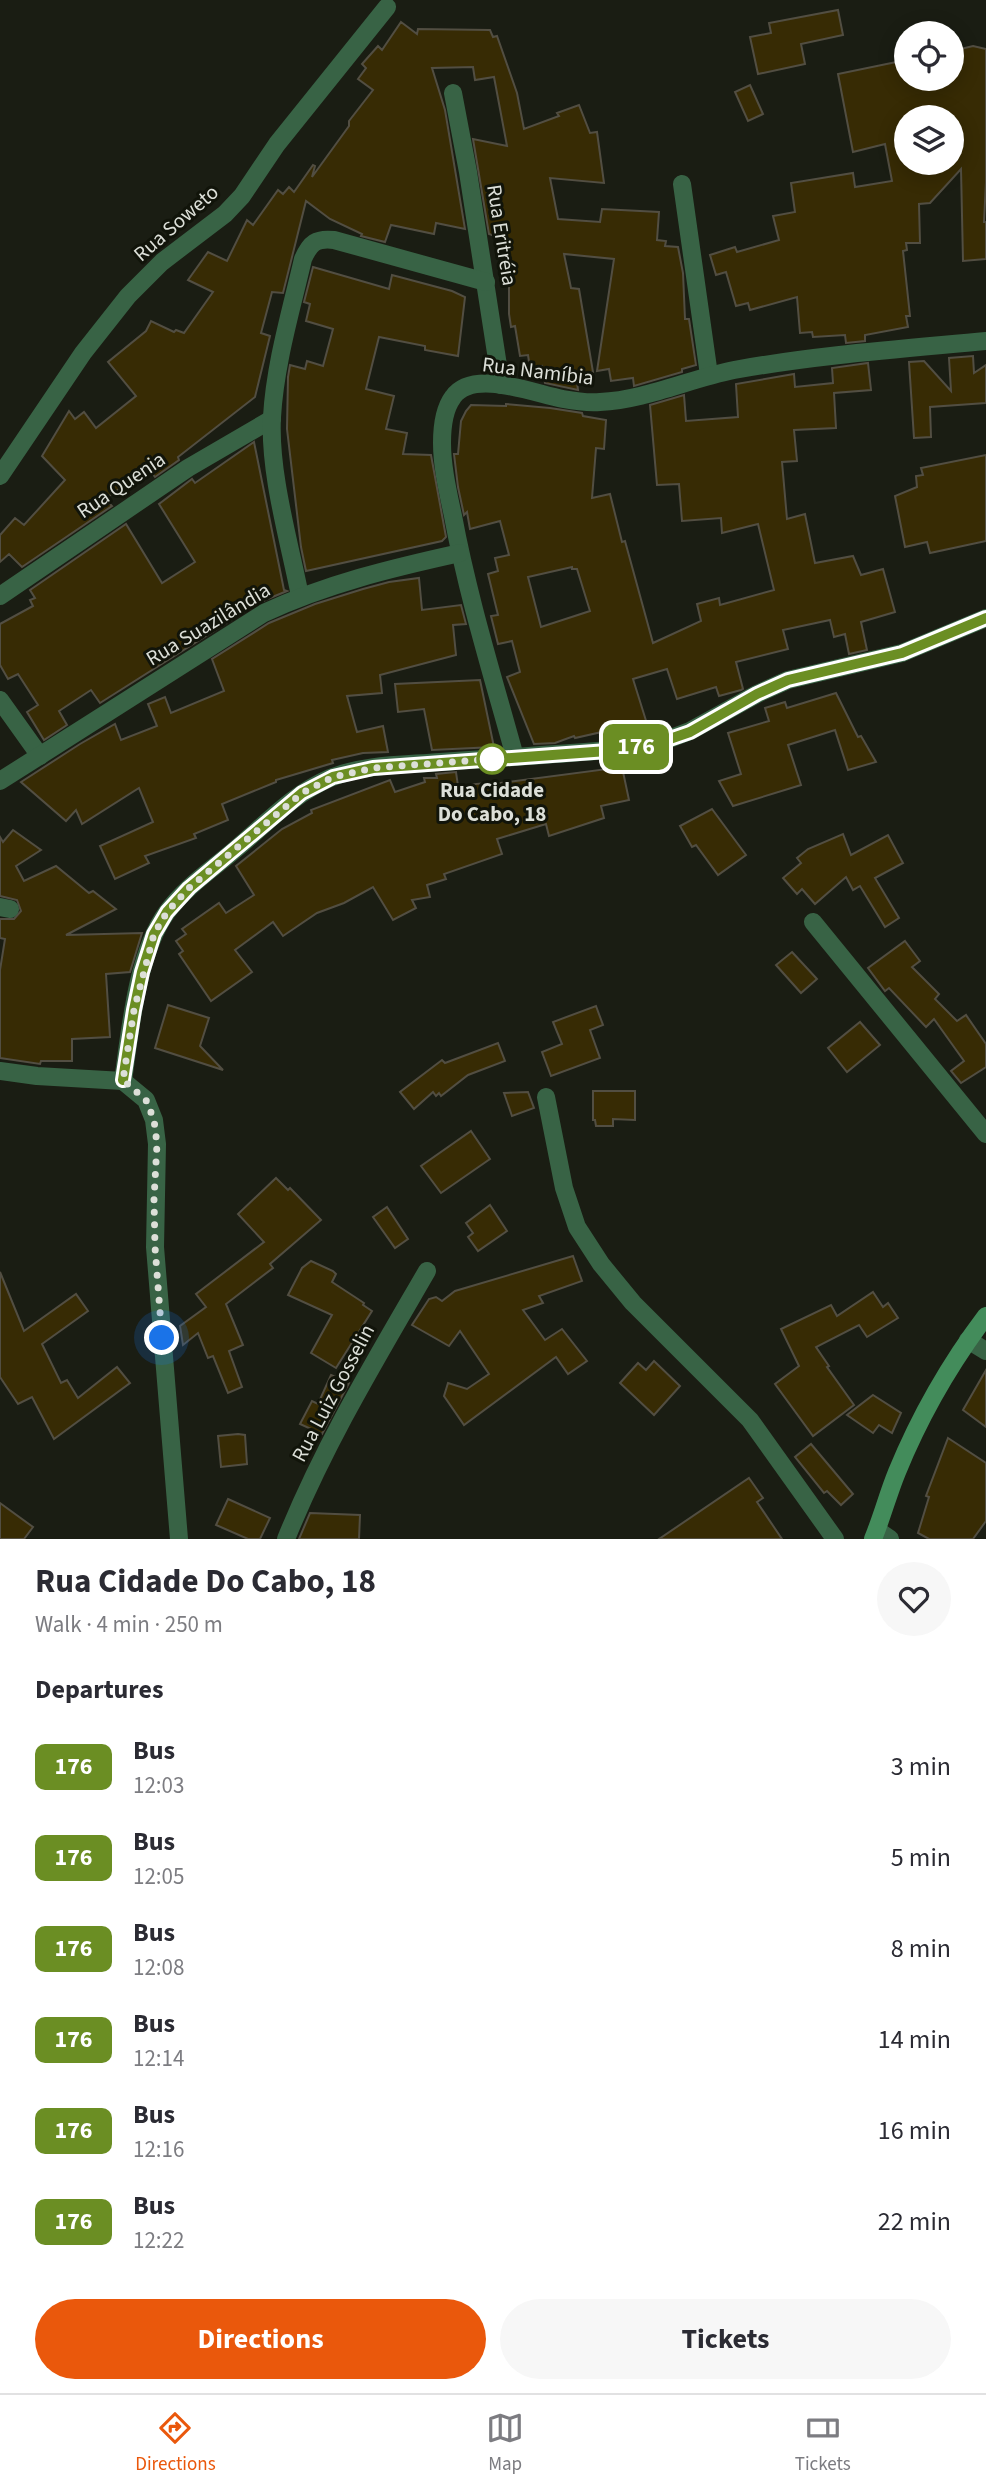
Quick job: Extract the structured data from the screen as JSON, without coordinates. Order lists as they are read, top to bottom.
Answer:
{
  "streets": {
    "street": [
      "Rua Soweto",
      "Rua Eritréia",
      "Rua Namíbia",
      "Rua Quenia",
      "Rua Suazilândia",
      "Rua Luiz Gosselin"
    ]
  },
  "crossings": [
    ["Rua Eritréia", "Rua Namíbia"],
    ["Rua Namíbia", "Rua Suazilândia"]
  ],
  "places": ["Rua Cidade Do Cabo, 18"],
  "lines": ["bus line 176"],
  "page": {
    "on_map": "176",
    "heading": [
      ["Rua Cidade Do Cabo, 18", "Walk · 4 min · 250 m"],
      "Departures"
    ],
    "list": [
      {
        "mark": "176",
        "name": "Bus",
        "note": "12:03",
        "value": "3 min"
      },
      {
        "mark": "176",
        "name": "Bus",
        "note": "12:05",
        "value": "5 min"
      },
      {
        "mark": "176",
        "name": "Bus",
        "note": "12:08",
        "value": "8 min"
      },
      {
        "mark": "176",
        "name": "Bus",
        "note": "12:14",
        "value": "14 min"
      },
      {
        "mark": "176",
        "name": "Bus",
        "note": "12:16",
        "value": "16 min"
      },
      {
        "mark": "176",
        "name": "Bus",
        "note": "12:22",
        "value": "22 min"
      }
    ],
    "buttons": ["Directions", "Tickets"],
    "tabs": ["Directions", "Map", "Tickets"]
  }
}
